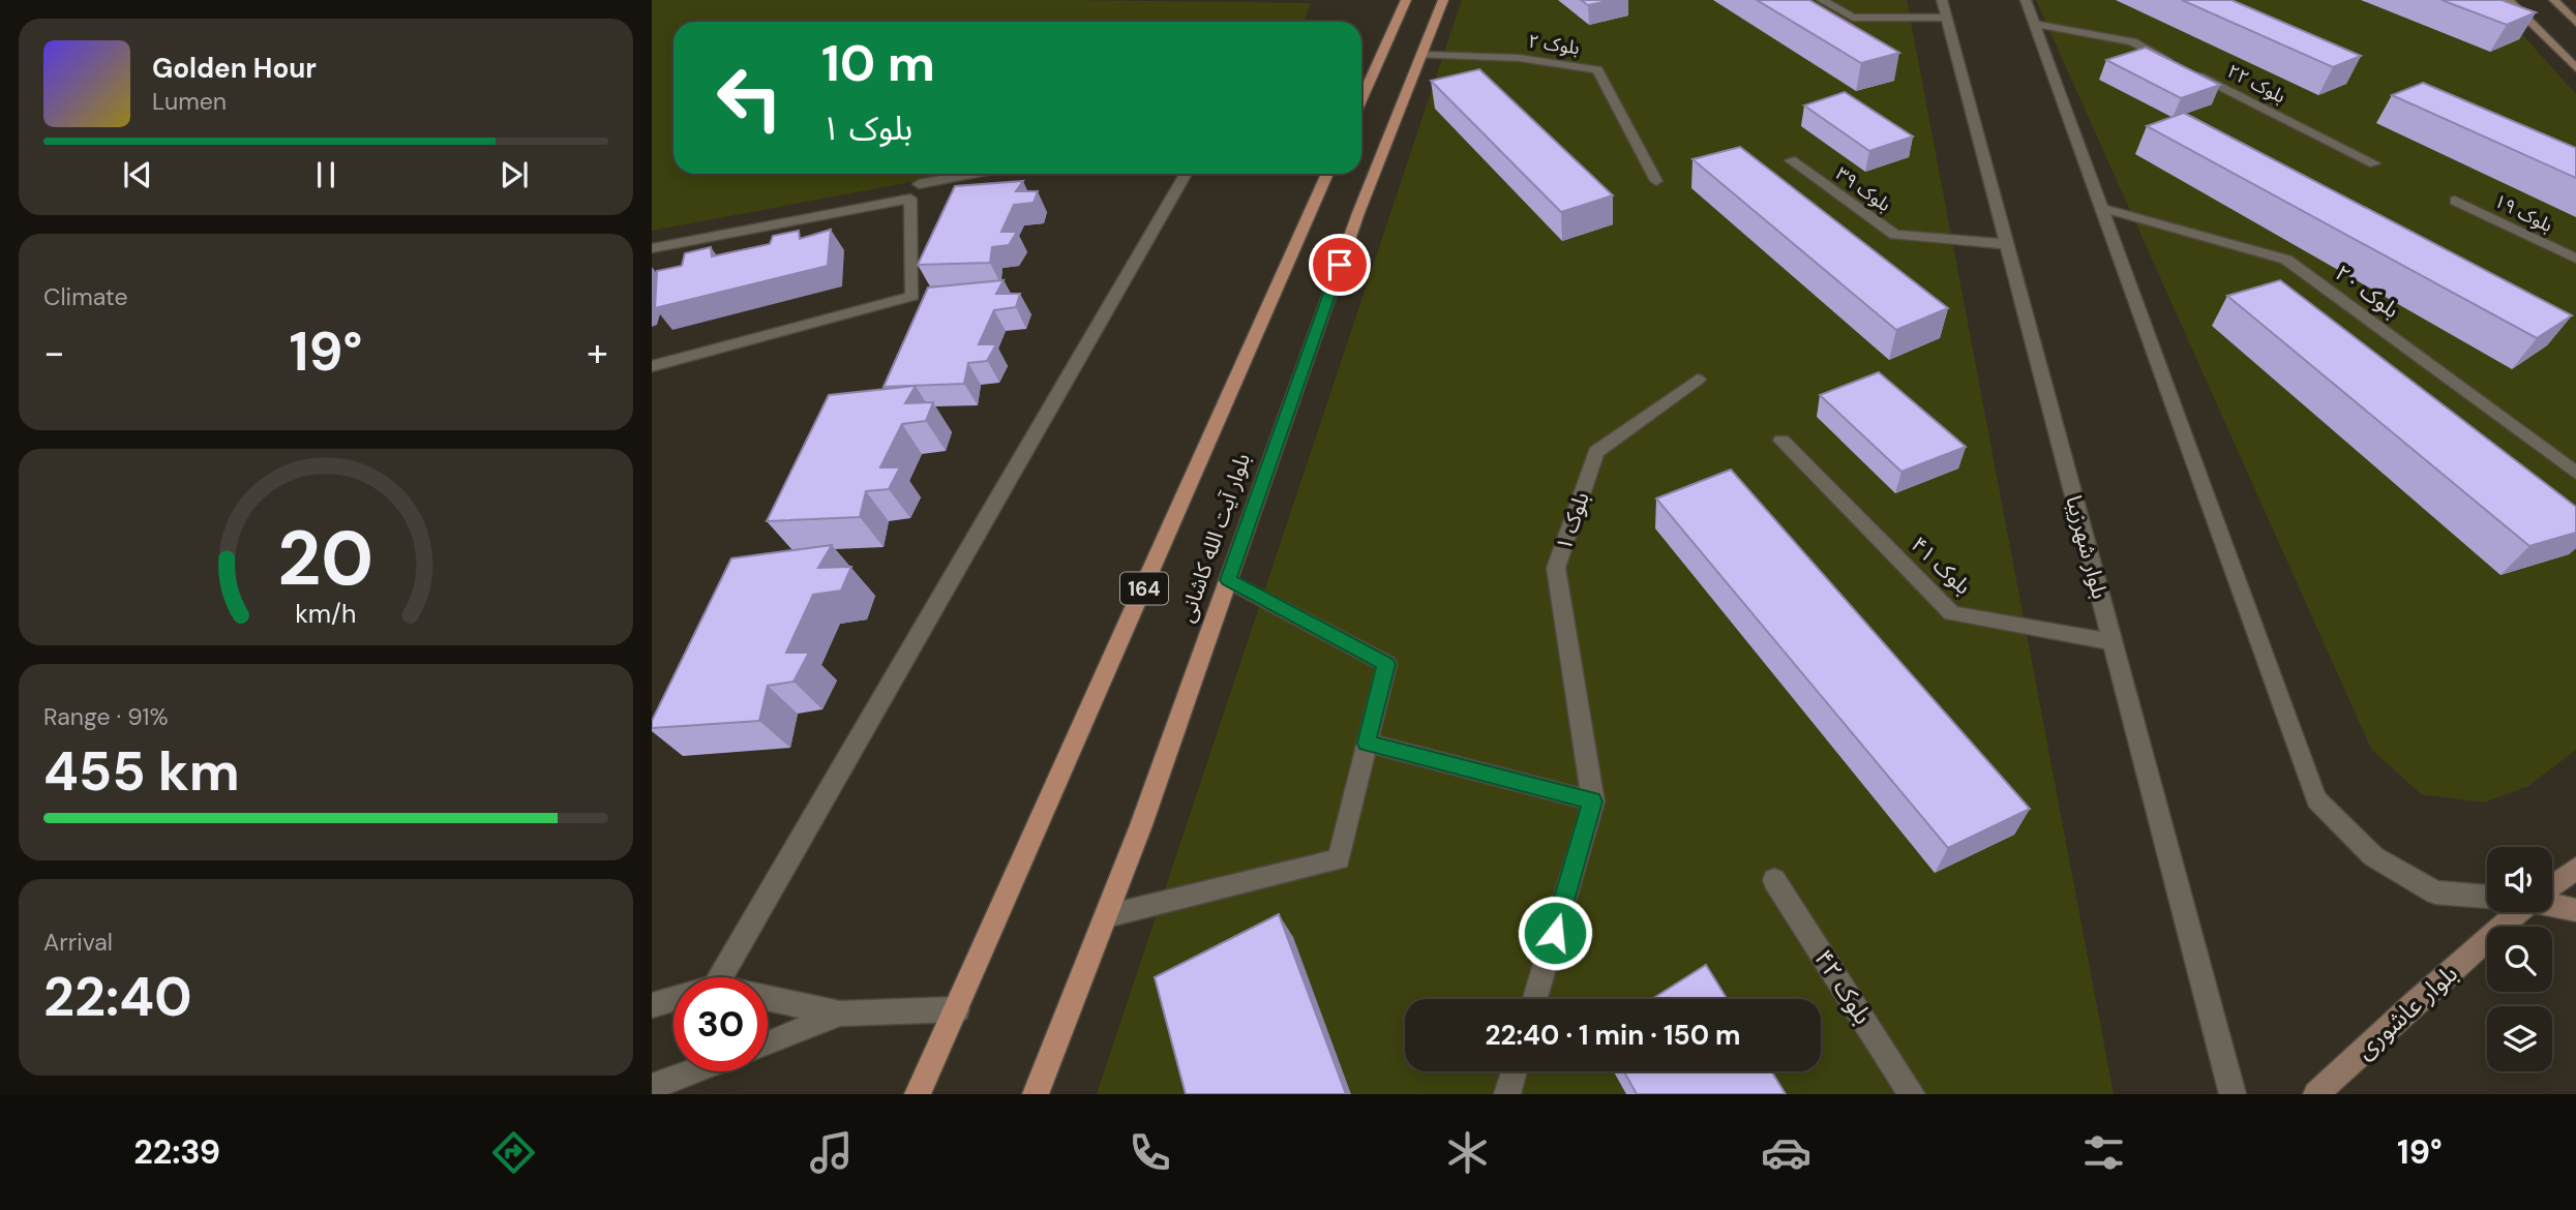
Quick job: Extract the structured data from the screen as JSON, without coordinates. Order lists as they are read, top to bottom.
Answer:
{
  "streets": {
    "main road": ["بلوار آیت الله کاشانی", "164", "بلوار عاشوری"],
    "street": [
      "بلوک ۲",
      "بلوک ۲۲",
      "بلوک ۳۹",
      "بلوک ۱۹",
      "بلوک ۲۰",
      "بلوک ۱",
      "بلوار شهرزیبا",
      "بلوک ۴۱",
      "بلوک ۴۲"
    ]
  },
  "crossings": [
    ["بلوک ۲", "بلوار آیت الله کاشانی"],
    ["بلوک ۳۹", "بلوار شهرزیبا"],
    ["بلوار شهرزیبا", "بلوک ۴۱"]
  ],
  "page": {
    "turn": ["10 m", "بلوک ۱"],
    "song": ["Golden Hour", "Lumen"],
    "tile": [
      "Climate",
      ["Range · 91%", "455 km"],
      ["Arrival", "22:40"]
    ],
    "heat": ["−", "19°", "+"],
    "limit": "30",
    "trip": "22:40 · 1 min · 150 m",
    "tabs": ["22:39", "19°"],
    "gauge": ["20", "km/h"]
  }
}
